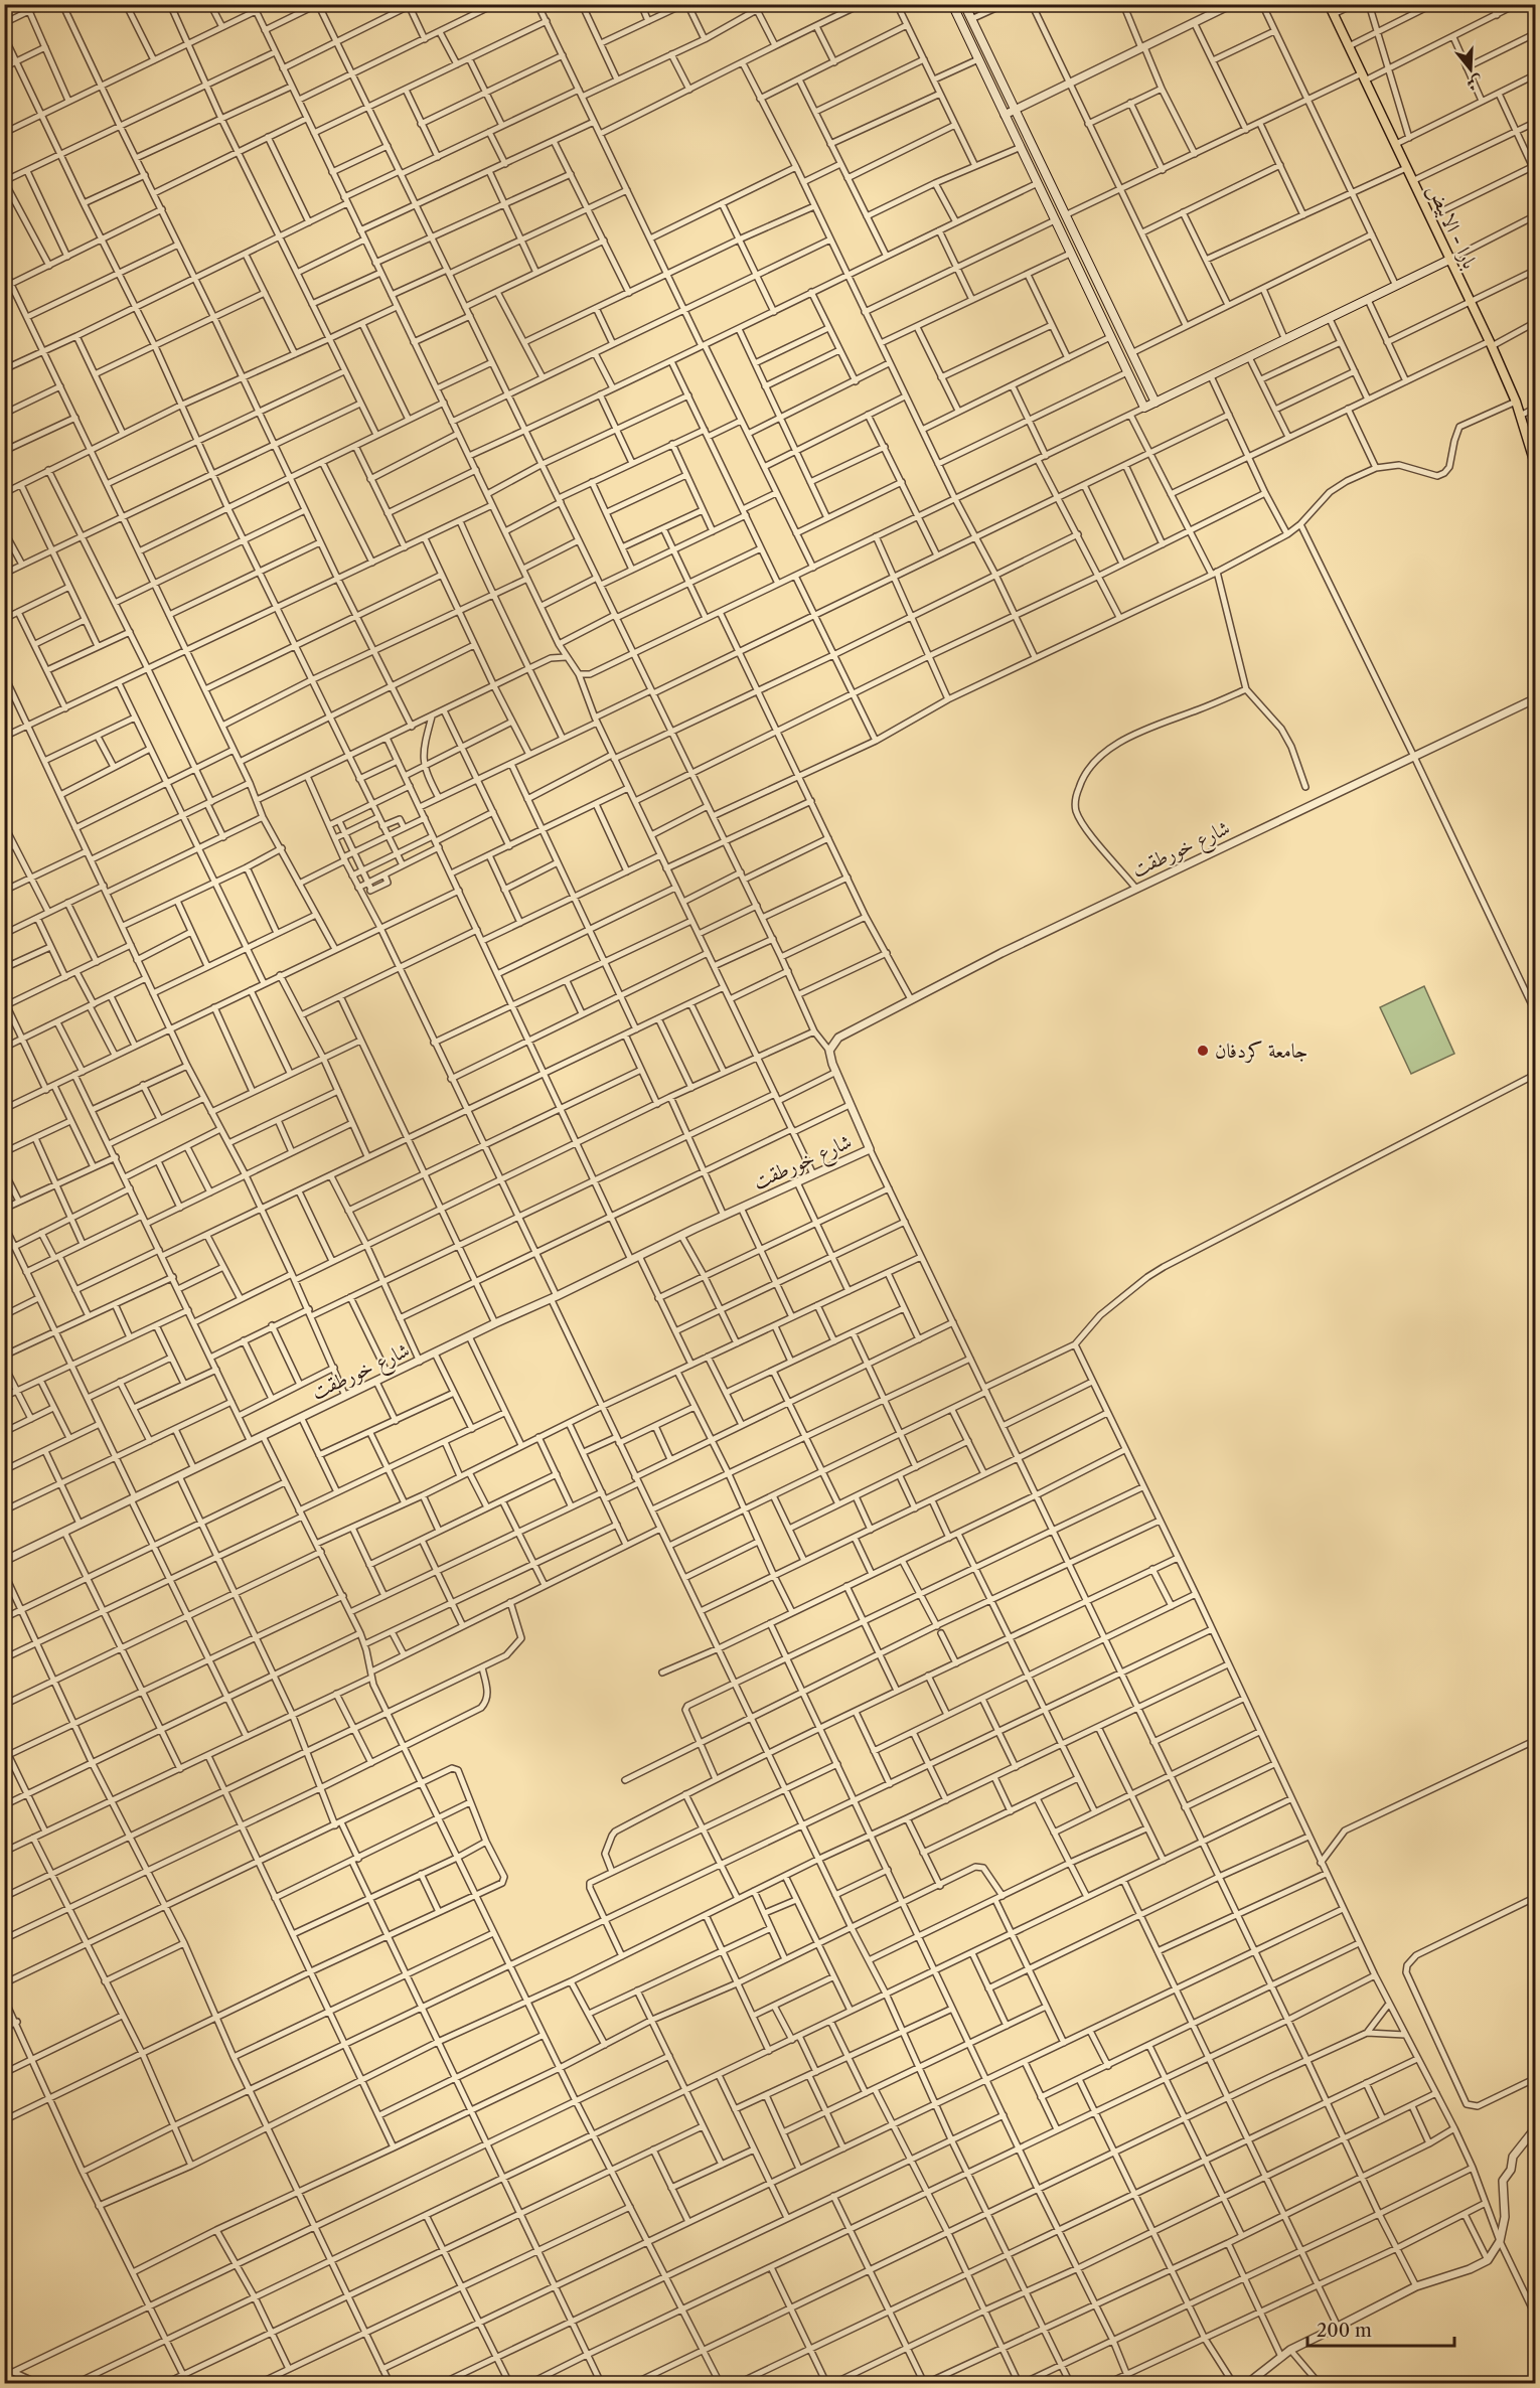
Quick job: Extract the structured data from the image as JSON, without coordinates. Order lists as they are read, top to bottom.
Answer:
{
  "streets": {
    "main road": ["بارا - الابيض"],
    "street": ["شارع خورطقت"]
  },
  "places": ["جامعة كردفان"],
  "scale_bar": "200 m",
  "north": "bottom"
}
